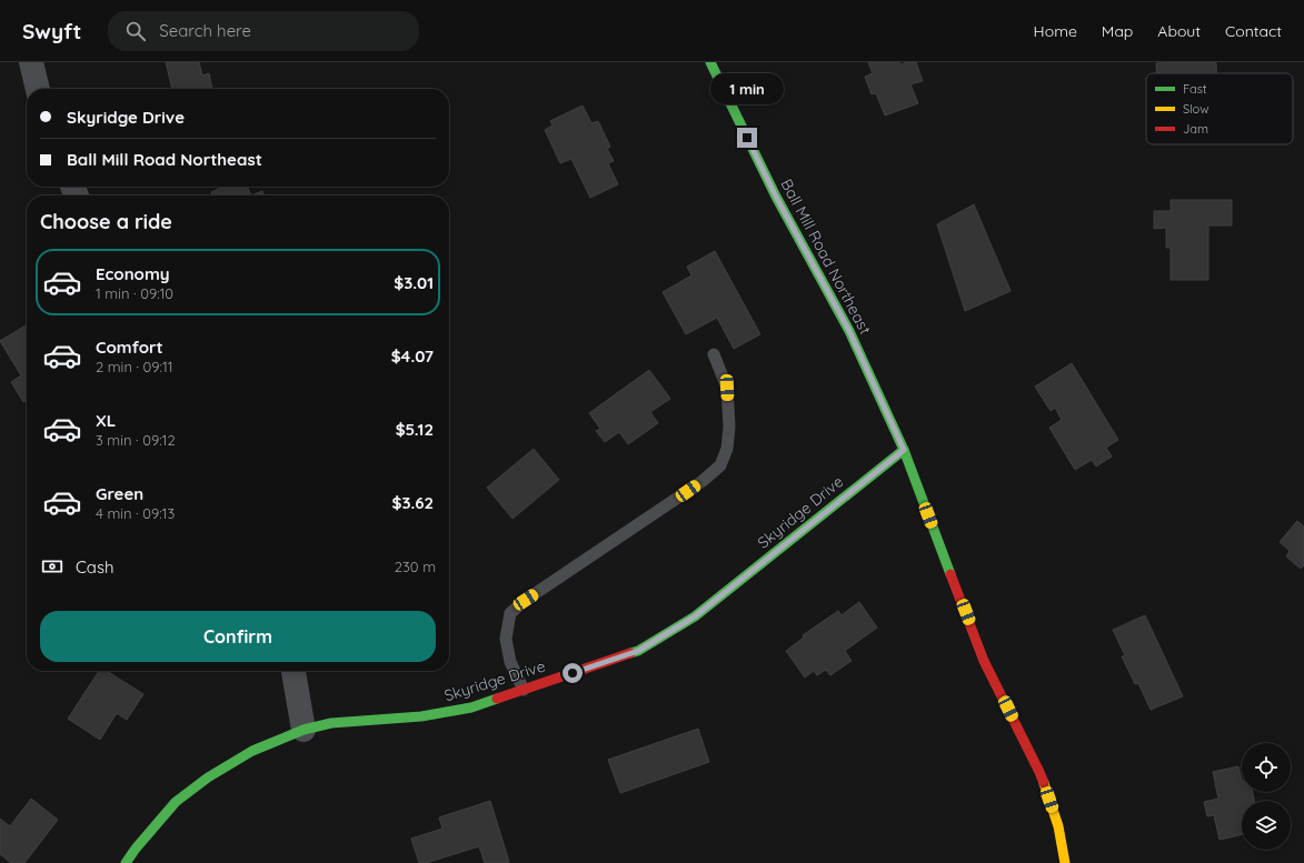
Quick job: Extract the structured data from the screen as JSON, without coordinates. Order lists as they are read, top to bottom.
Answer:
{
  "streets": {
    "street": ["Ball Mill Road Northeast", "Skyridge Drive"]
  },
  "crossings": [
    ["Ball Mill Road Northeast", "Skyridge Drive"]
  ],
  "legend": ["Fast", "Slow", "Jam"],
  "page": {
    "header": "Swyft",
    "search": "Search here",
    "nav": [
      "Home",
      "Map",
      "About",
      "Contact"
    ],
    "bubble": "1 min",
    "banner": ["Skyridge Drive", "Ball Mill Road Northeast"],
    "heading": "Choose a ride",
    "list": [
      {
        "name": "Economy",
        "note": "1 min · 09:10",
        "value": "$3.01"
      },
      {
        "name": "Comfort",
        "note": "2 min · 09:11",
        "value": "$4.07"
      },
      {
        "name": "XL",
        "note": "3 min · 09:12",
        "value": "$5.12"
      },
      {
        "name": "Green",
        "note": "4 min · 09:13",
        "value": "$3.62"
      }
    ],
    "pay": ["Cash", "230 m"],
    "buttons": "Confirm"
  }
}
